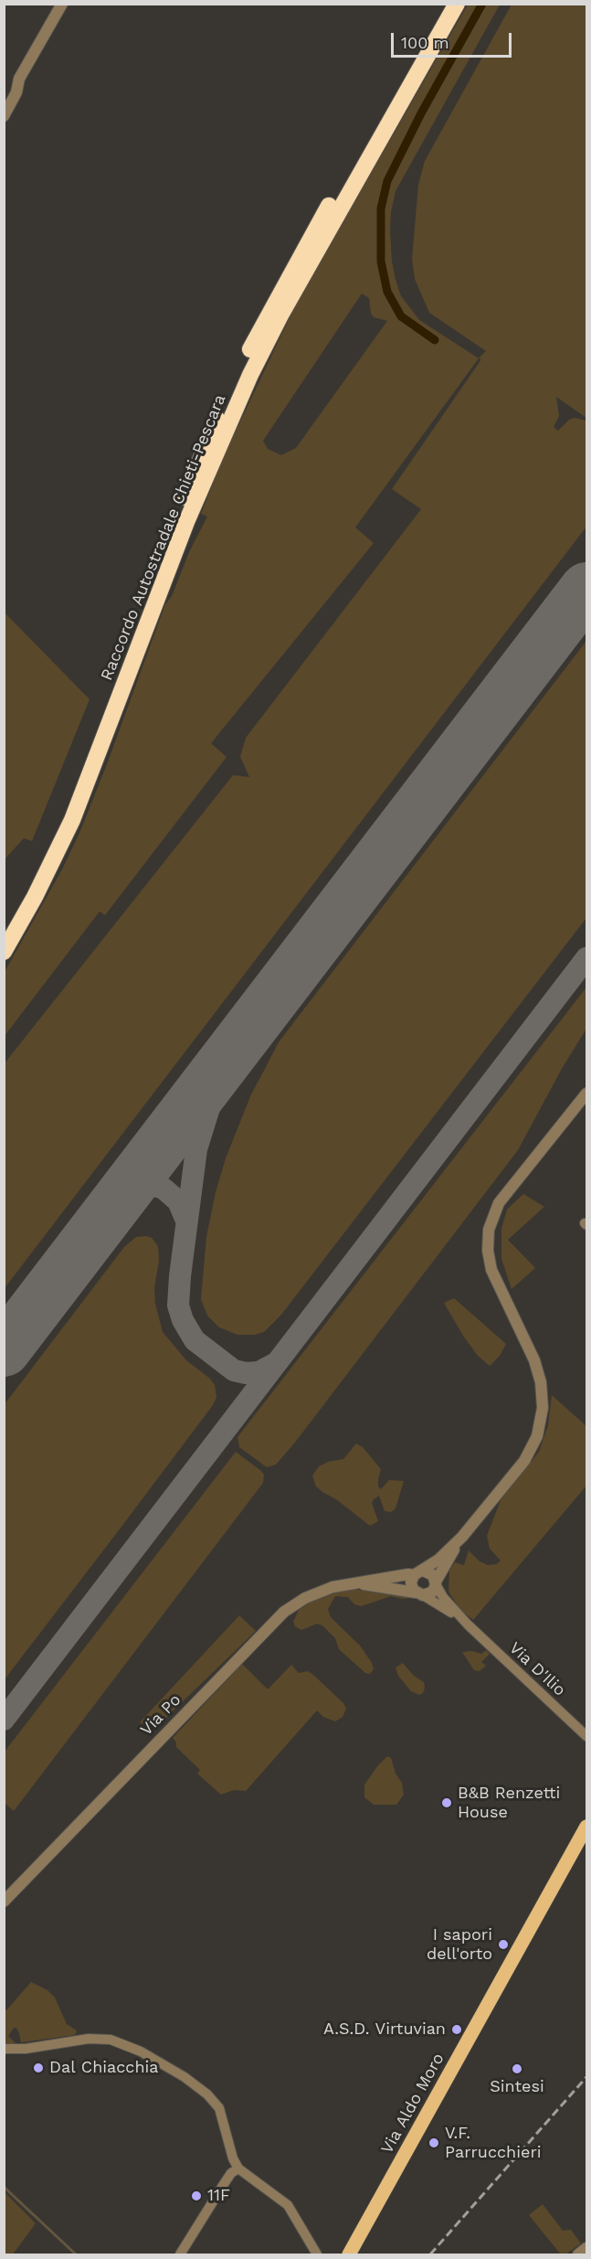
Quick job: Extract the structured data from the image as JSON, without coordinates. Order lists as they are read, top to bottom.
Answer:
{
  "streets": {
    "highway": ["Raccordo Autostradale Chieti-Pescara"],
    "main road": ["Via Aldo Moro"],
    "street": ["Via D'Ilio", "Via Po"]
  },
  "crossings": [
    ["Via D'Ilio", "Via Po"]
  ],
  "places": [
    "B&B Renzetti House",
    "I sapori dell'orto",
    "A.S.D. Virtuvian",
    "Dal Chiacchia",
    "Sintesi",
    "V.F. Parrucchieri",
    "11F"
  ],
  "scale_bar": "100 m"
}
